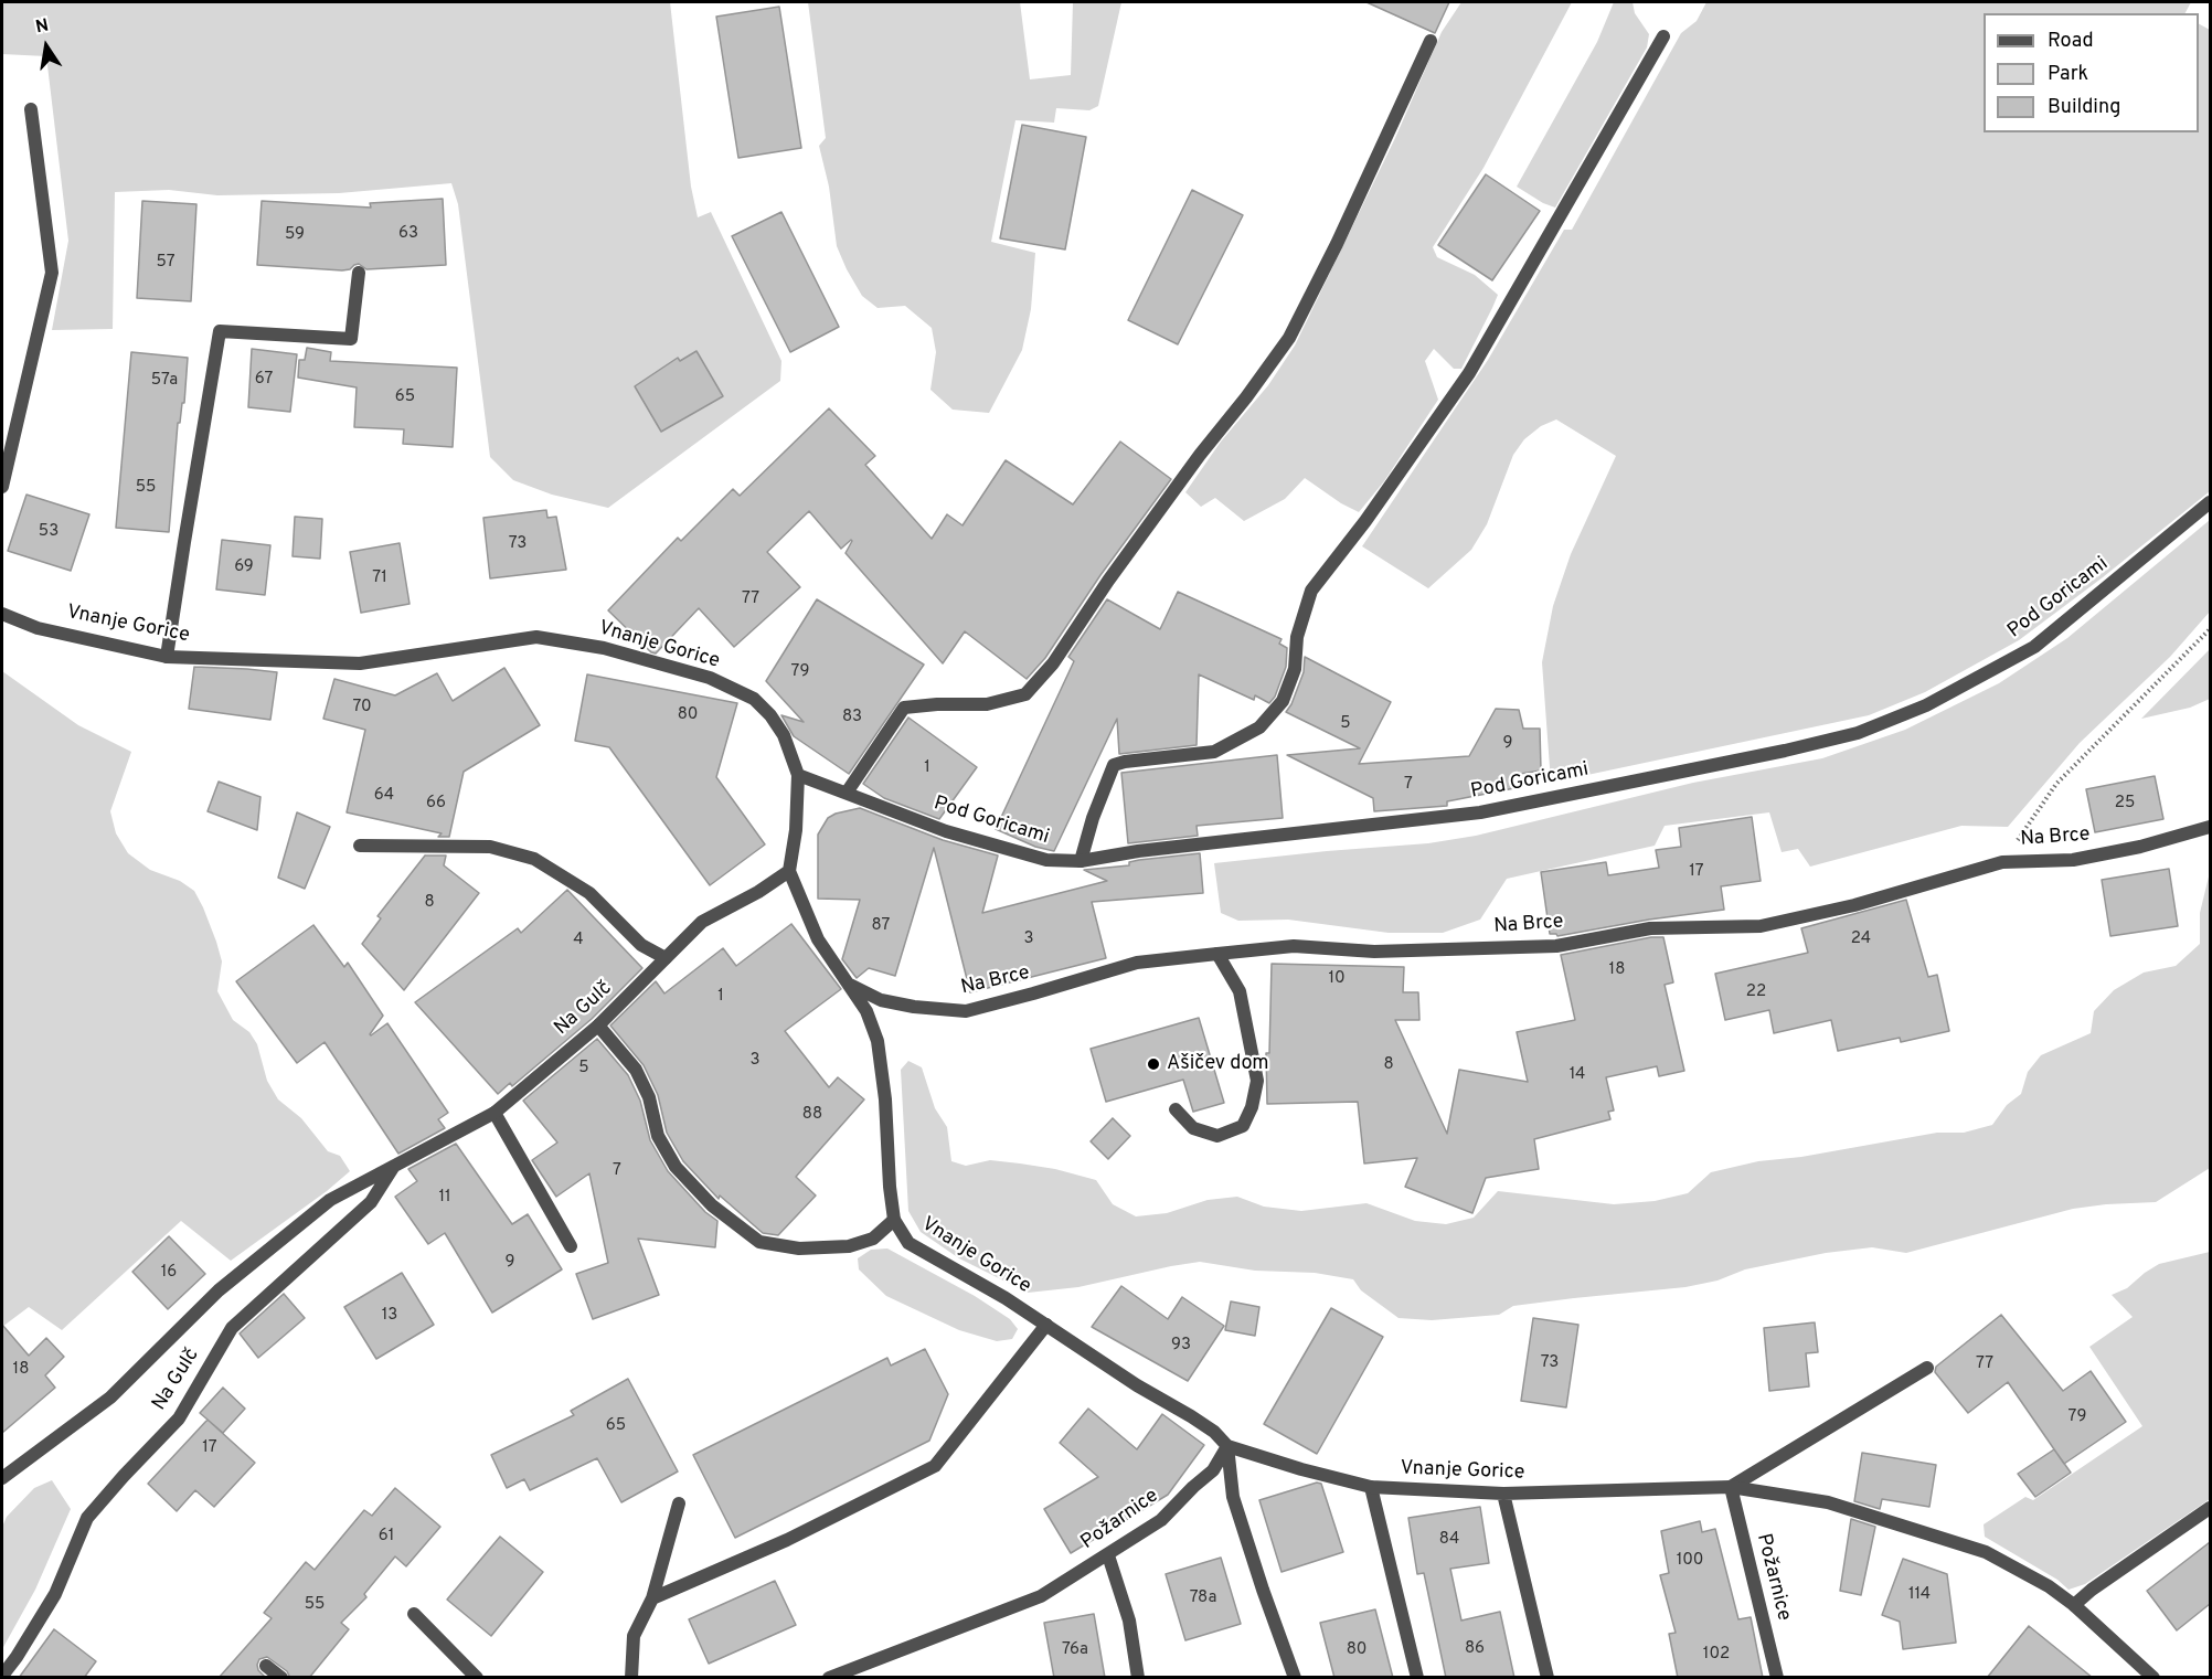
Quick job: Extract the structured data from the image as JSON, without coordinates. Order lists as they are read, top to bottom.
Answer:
{
  "streets": {
    "street": [
      "Pod Goricami",
      "Vnanje Gorice",
      "Na Brce",
      "Na Gulč",
      "Požarnice"
    ]
  },
  "crossings": [
    ["Pod Goricami", "Vnanje Gorice"],
    ["Vnanje Gorice", "Na Brce"],
    ["Vnanje Gorice", "Na Gulč"],
    ["Vnanje Gorice", "Požarnice"]
  ],
  "places": ["Ašičev dom"],
  "house_numbers": [
    "63",
    "59",
    "57",
    "67",
    "57a",
    "65",
    "55",
    "53",
    "73",
    "69",
    "71",
    "77",
    "79",
    "70",
    "80",
    "83",
    "5",
    "9",
    "1",
    "7",
    "64",
    "66",
    "25",
    "17",
    "8",
    "87",
    "3",
    "24",
    "4",
    "18",
    "10",
    "22",
    "1",
    "3",
    "8",
    "5",
    "14",
    "88",
    "7",
    "11",
    "9",
    "16",
    "13",
    "93",
    "73",
    "77",
    "18",
    "79",
    "65",
    "17",
    "61",
    "84",
    "100",
    "114",
    "78a",
    "55",
    "86",
    "76a",
    "80",
    "102"
  ],
  "legend": ["Road", "Park", "Building"],
  "north": "top"
}
